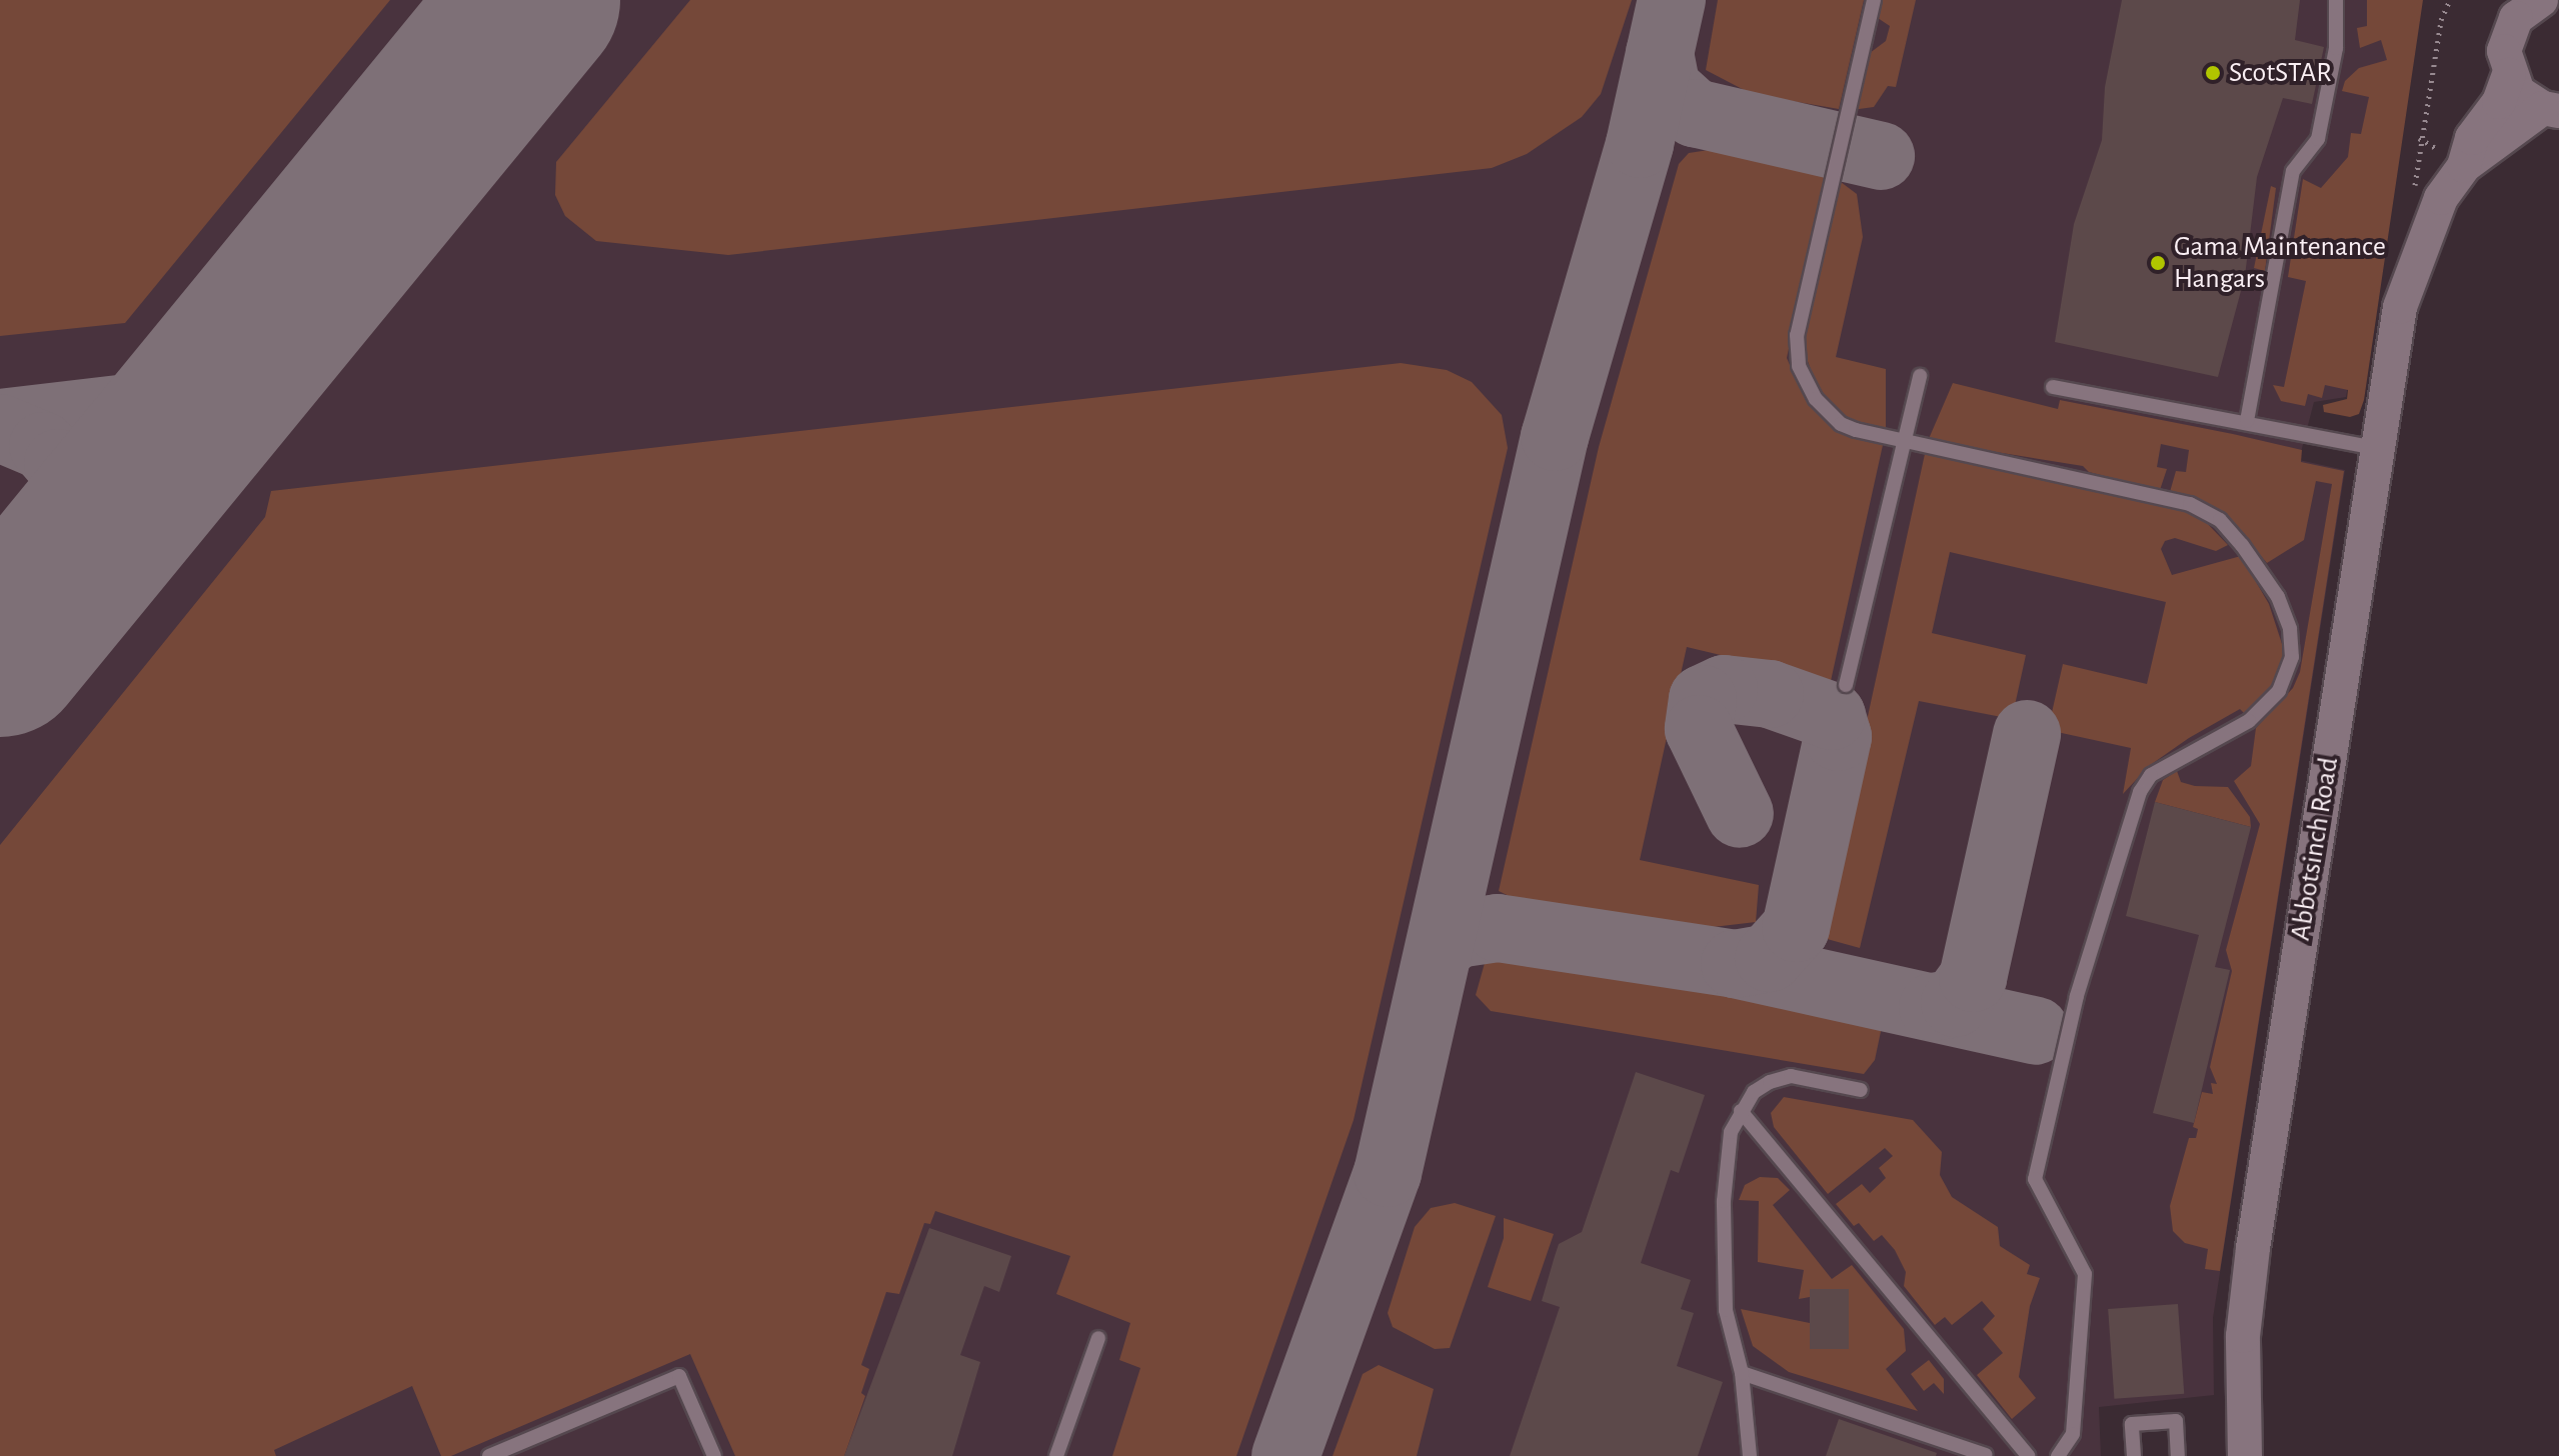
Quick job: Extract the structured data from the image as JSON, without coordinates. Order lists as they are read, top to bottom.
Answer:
{
  "streets": {
    "street": ["Abbotsinch Road"]
  },
  "places": ["ScotSTAR", "Gama Maintenance Hangars"]
}
